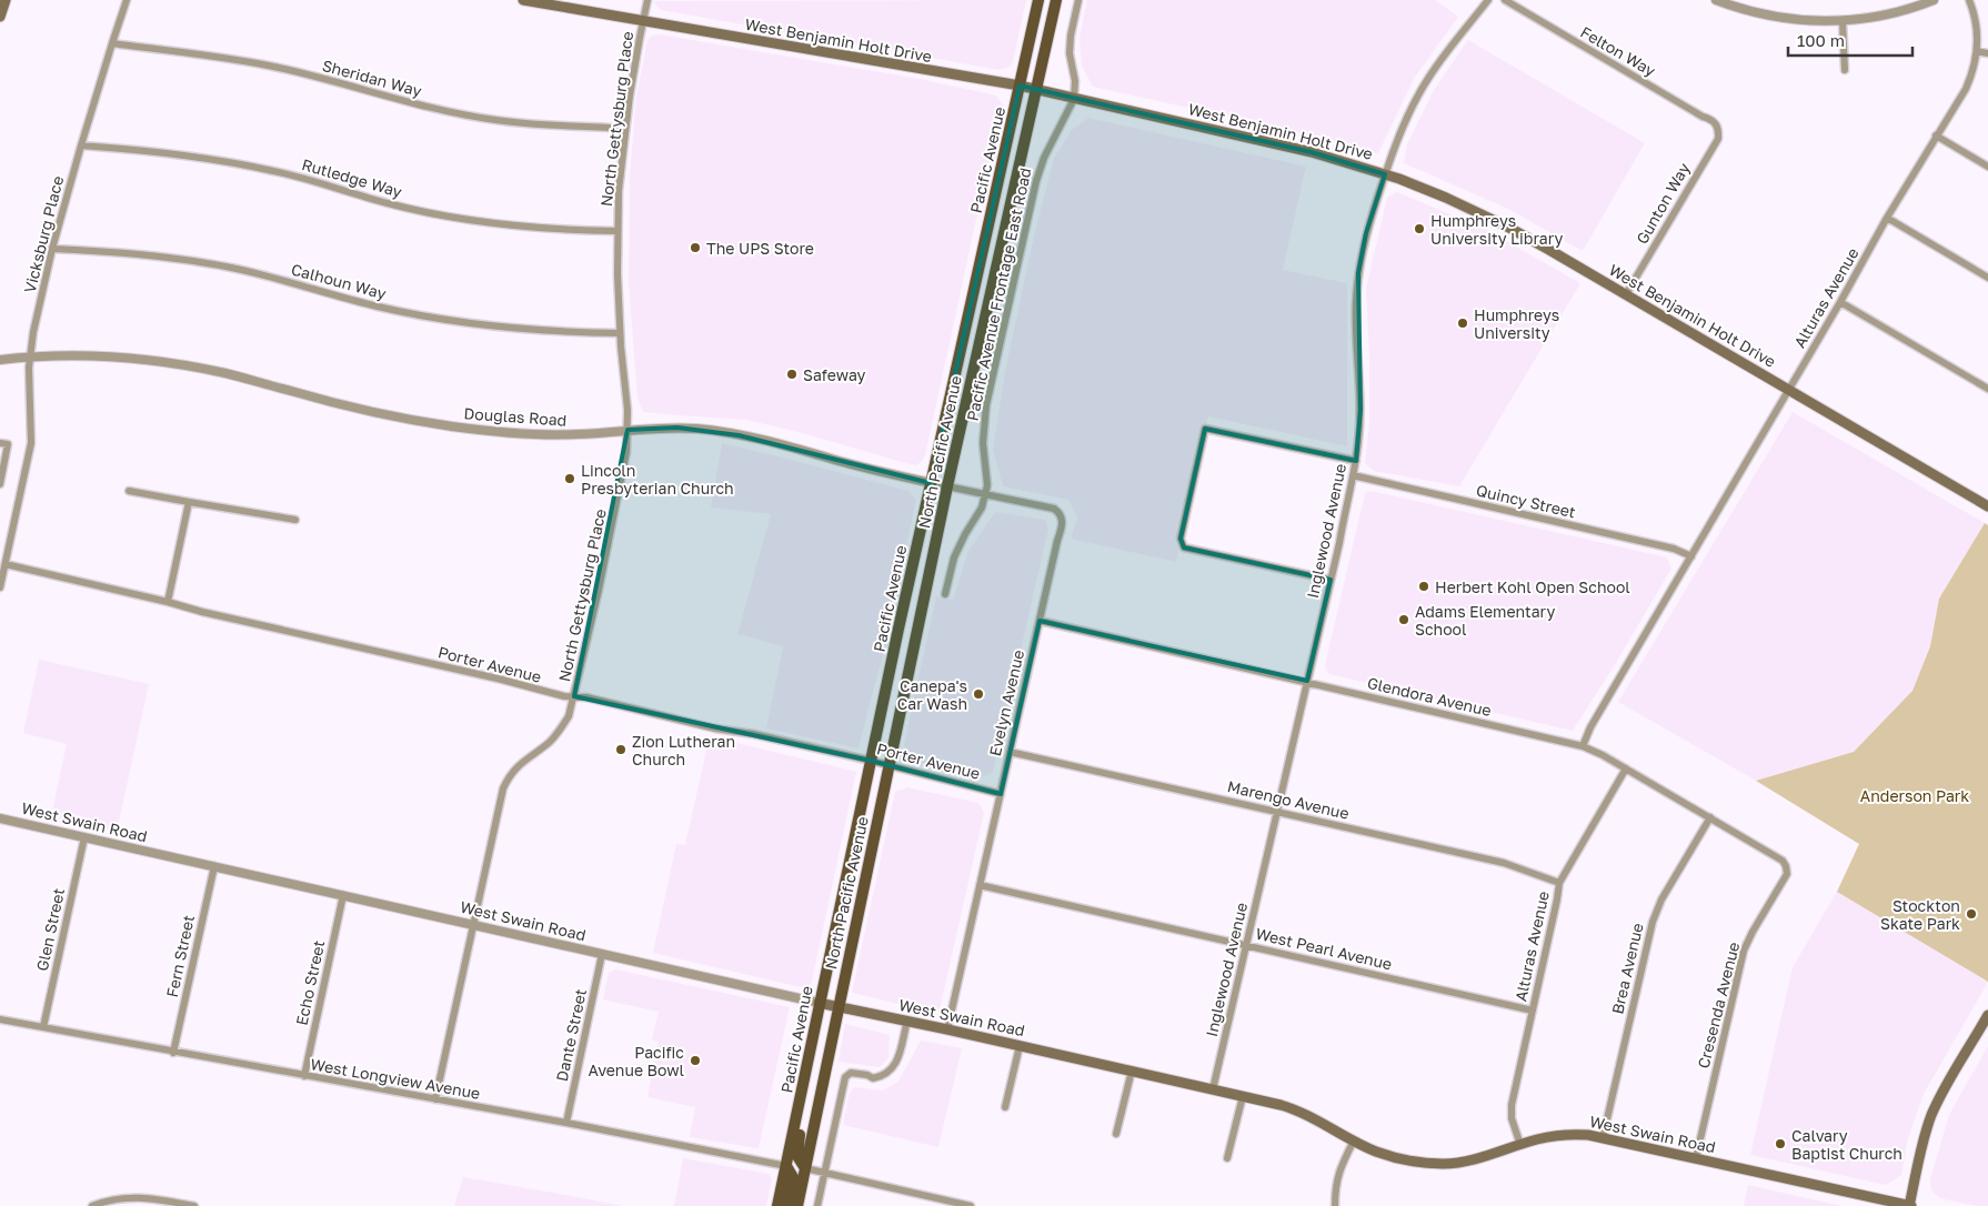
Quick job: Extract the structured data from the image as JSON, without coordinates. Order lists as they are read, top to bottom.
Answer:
{
  "streets": {
    "main road": [
      "West Benjamin Holt Drive",
      "Pacific Avenue",
      "North Pacific Avenue",
      "West Swain Road"
    ],
    "street": [
      "Felton Way",
      "Sheridan Way",
      "North Gettysburg Place",
      "Rutledge Way",
      "Gunton Way",
      "Vicksburg Place",
      "Calhoun Way",
      "Pacific Avenue Frontage East Road",
      "Alturas Avenue",
      "Douglas Road",
      "Quincy Street",
      "Inglewood Avenue",
      "Porter Avenue",
      "Glendora Avenue",
      "Evelyn Avenue",
      "Marengo Avenue",
      "Glen Street",
      "West Pearl Avenue",
      "Fern Street",
      "Brea Avenue",
      "Echo Street",
      "Cresenda Avenue",
      "Dante Street",
      "West Longview Avenue"
    ]
  },
  "crossings": [
    ["West Benjamin Holt Drive", "North Gettysburg Place"],
    ["West Benjamin Holt Drive", "Pacific Avenue"],
    ["West Benjamin Holt Drive", "Gunton Way"],
    ["West Benjamin Holt Drive", "Pacific Avenue Frontage East Road"],
    ["West Benjamin Holt Drive", "Alturas Avenue"],
    ["West Benjamin Holt Drive", "North Pacific Avenue"],
    ["West Benjamin Holt Drive", "Inglewood Avenue"],
    ["Felton Way", "Gunton Way"],
    ["Sheridan Way", "North Gettysburg Place"],
    ["Sheridan Way", "Vicksburg Place"],
    ["North Gettysburg Place", "Rutledge Way"],
    ["North Gettysburg Place", "Calhoun Way"],
    ["North Gettysburg Place", "Douglas Road"],
    ["North Gettysburg Place", "Porter Avenue"],
    ["North Gettysburg Place", "West Swain Road"],
    ["North Gettysburg Place", "West Longview Avenue"],
    ["Pacific Avenue", "Douglas Road"],
    ["Pacific Avenue", "Porter Avenue"],
    ["Pacific Avenue", "West Swain Road"],
    ["Pacific Avenue", "West Longview Avenue"],
    ["Rutledge Way", "Vicksburg Place"],
    ["Vicksburg Place", "Calhoun Way"],
    ["Vicksburg Place", "Douglas Road"],
    ["Vicksburg Place", "Porter Avenue"],
    ["Pacific Avenue Frontage East Road", "Douglas Road"],
    ["Alturas Avenue", "Quincy Street"],
    ["Alturas Avenue", "Glendora Avenue"],
    ["Alturas Avenue", "Marengo Avenue"],
    ["Alturas Avenue", "West Swain Road"],
    ["Alturas Avenue", "West Pearl Avenue"],
    ["Douglas Road", "North Pacific Avenue"],
    ["Douglas Road", "Evelyn Avenue"],
    ["North Pacific Avenue", "Porter Avenue"],
    ["North Pacific Avenue", "West Swain Road"],
    ["Quincy Street", "Inglewood Avenue"],
    ["Inglewood Avenue", "Glendora Avenue"],
    ["Inglewood Avenue", "Marengo Avenue"],
    ["Inglewood Avenue", "West Swain Road"],
    ["Inglewood Avenue", "West Pearl Avenue"],
    ["Porter Avenue", "Evelyn Avenue"],
    ["Glendora Avenue", "Evelyn Avenue"],
    ["Glendora Avenue", "Brea Avenue"],
    ["Glendora Avenue", "Cresenda Avenue"],
    ["Evelyn Avenue", "Marengo Avenue"],
    ["Evelyn Avenue", "West Swain Road"],
    ["Evelyn Avenue", "West Pearl Avenue"],
    ["West Swain Road", "Glen Street"],
    ["West Swain Road", "Fern Street"],
    ["West Swain Road", "Brea Avenue"],
    ["West Swain Road", "Echo Street"],
    ["West Swain Road", "Cresenda Avenue"],
    ["West Swain Road", "Dante Street"],
    ["Glen Street", "West Longview Avenue"],
    ["Fern Street", "West Longview Avenue"],
    ["Echo Street", "West Longview Avenue"],
    ["Dante Street", "West Longview Avenue"]
  ],
  "parks": ["Anderson Park"],
  "places": [
    "Humphreys University Library",
    "The UPS Store",
    "Humphreys University",
    "Safeway",
    "Lincoln Presbyterian Church",
    "Herbert Kohl Open School",
    "Adams Elementary School",
    "Canepa's Car Wash",
    "Zion Lutheran Church",
    "Stockton Skate Park",
    "Pacific Avenue Bowl",
    "Calvary Baptist Church"
  ],
  "scale_bar": "100 m"
}
